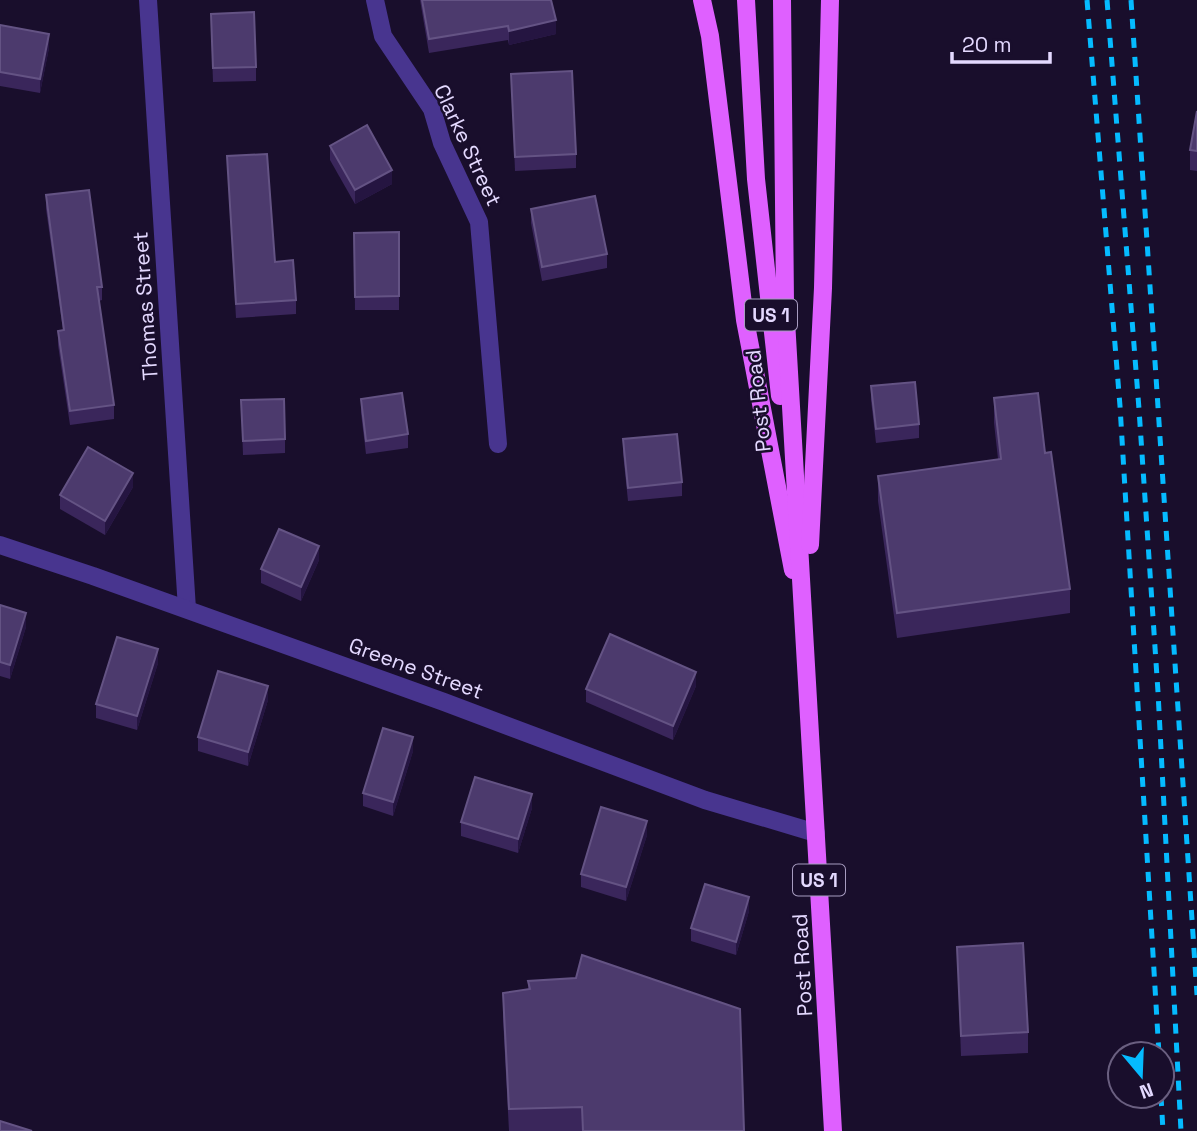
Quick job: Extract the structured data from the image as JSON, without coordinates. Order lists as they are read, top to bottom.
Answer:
{
  "streets": {
    "main road": ["US 1", "Post Road"],
    "street": ["Clarke Street", "Thomas Street", "Greene Street"]
  },
  "crossings": [
    ["Thomas Street", "Greene Street"],
    ["Post Road", "Greene Street"]
  ],
  "scale_bar": "20 m",
  "north": "bottom"
}
